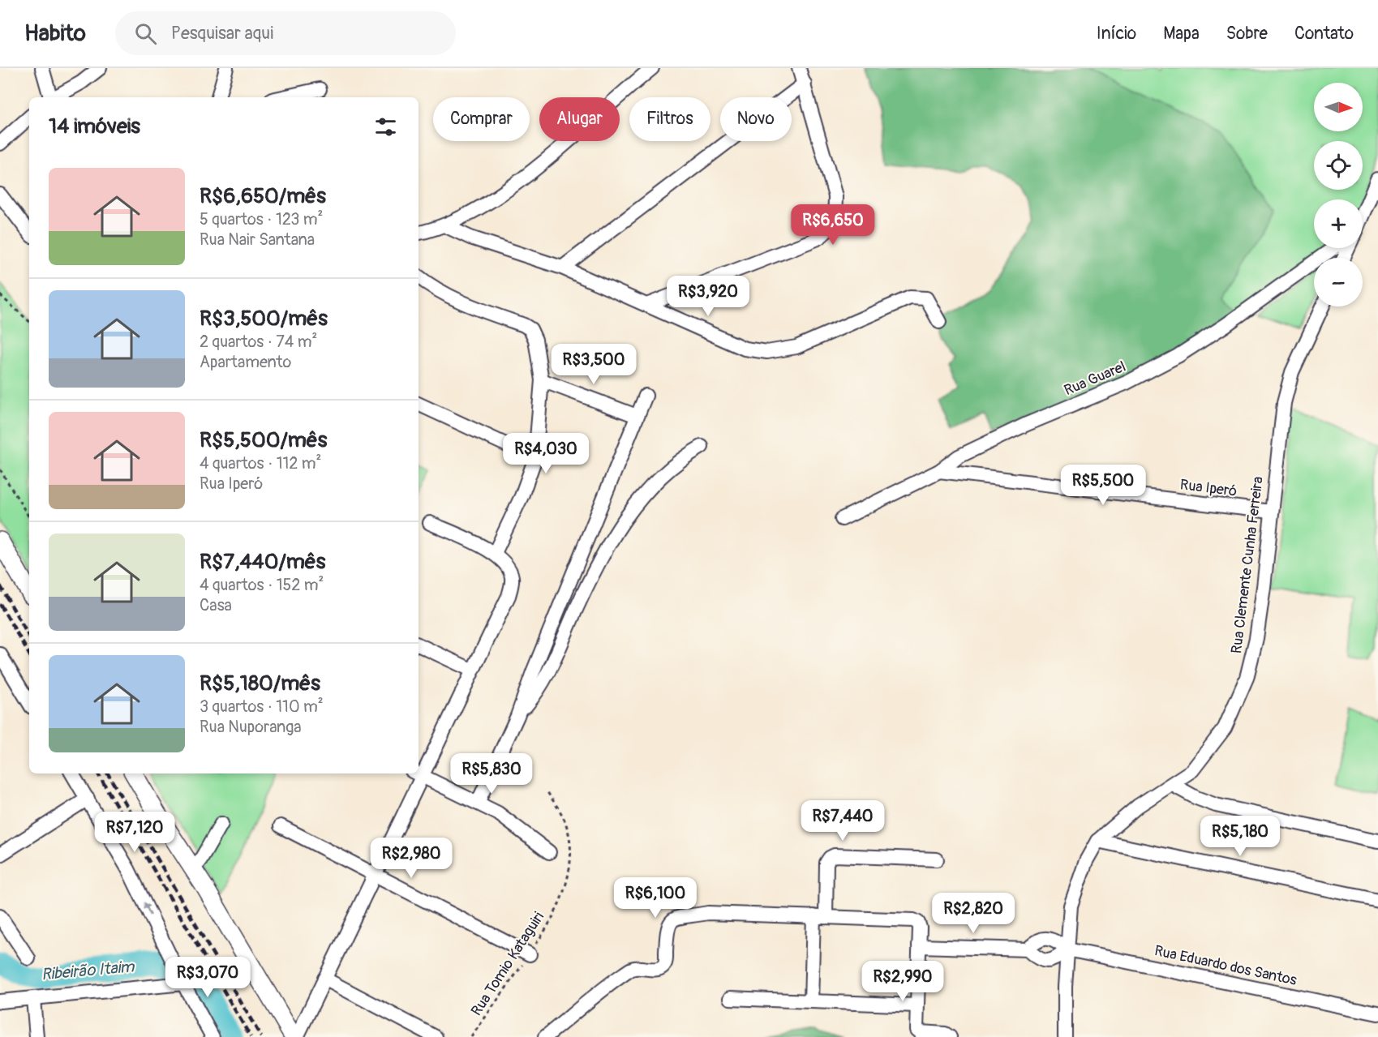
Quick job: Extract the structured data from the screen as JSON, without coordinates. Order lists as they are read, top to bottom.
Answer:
{
  "streets": {
    "street": [
      "Rua Guarel",
      "Rua Iperó",
      "Rua Clemente Cunha Ferreira",
      "Rua Eduardo dos Santos"
    ],
    "path": ["Rua Tomio Kataguiri"]
  },
  "crossings": [
    ["Rua Guarel", "Rua Iperó"],
    ["Rua Iperó", "Rua Clemente Cunha Ferreira"],
    ["Rua Clemente Cunha Ferreira", "Rua Eduardo dos Santos"]
  ],
  "water": ["Ribeirão Itaim"],
  "north": "right",
  "page": {
    "header": "Habito",
    "search": "Pesquisar aqui",
    "nav": [
      "Início",
      "Mapa",
      "Sobre",
      "Contato"
    ],
    "map_buttons": ["+", "−"],
    "chip": [
      "Comprar",
      "Alugar",
      "Filtros",
      "Novo"
    ],
    "heading": "14 imóveis",
    "list": [
      {
        "name": "R$6,650/mês",
        "note": "5 quartos · 123 m² · Rua Nair Santana"
      },
      {
        "name": "R$3,500/mês",
        "note": "2 quartos · 74 m² · Apartamento"
      },
      {
        "name": "R$5,500/mês",
        "note": "4 quartos · 112 m² · Rua Iperó"
      },
      {
        "name": "R$7,440/mês",
        "note": "4 quartos · 152 m² · Casa"
      },
      {
        "name": "R$5,180/mês",
        "note": "3 quartos · 110 m² · Rua Nuporanga"
      }
    ],
    "price": [
      "R$6,650",
      "R$3,920",
      "R$3,500",
      "R$4,030",
      "R$5,500",
      "R$5,830",
      "R$7,440",
      "R$7,120",
      "R$5,180",
      "R$2,980",
      "R$6,100",
      "R$2,820",
      "R$3,070",
      "R$2,990"
    ]
  }
}
